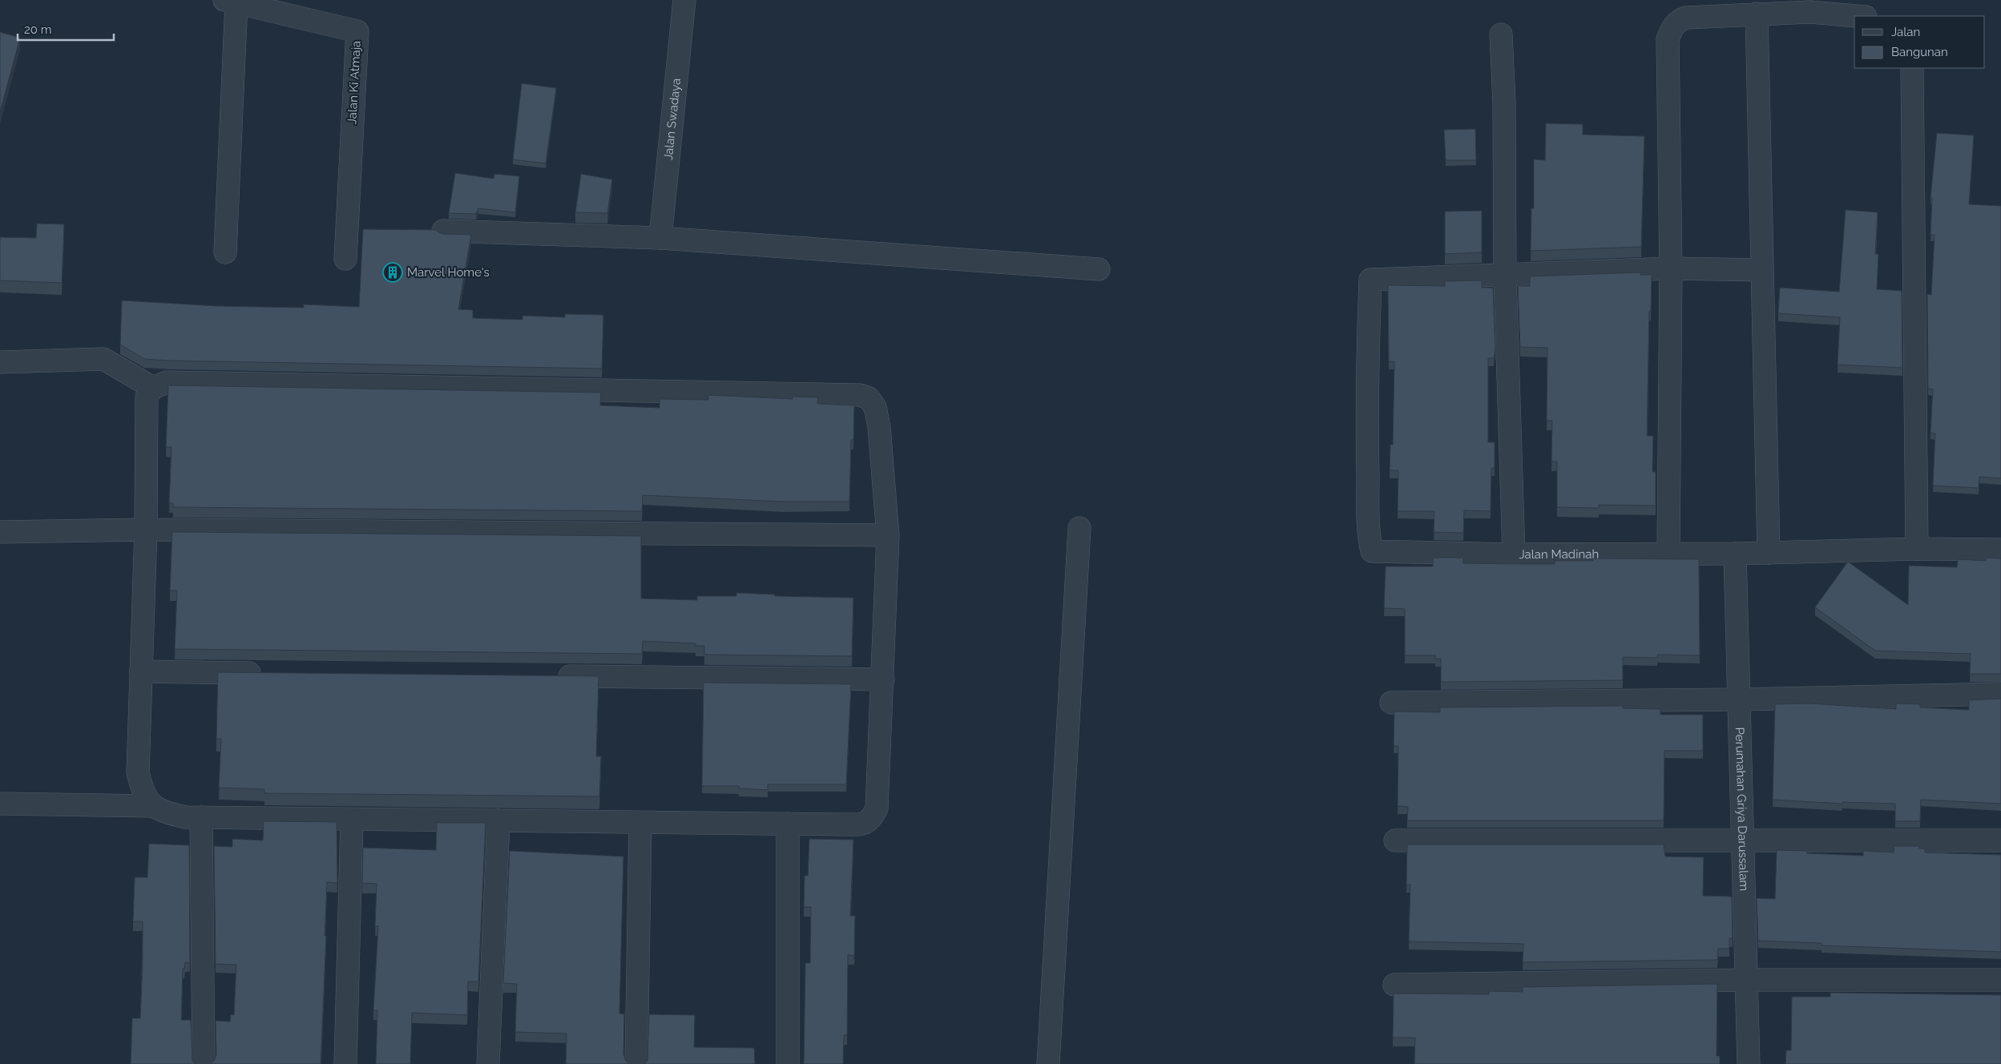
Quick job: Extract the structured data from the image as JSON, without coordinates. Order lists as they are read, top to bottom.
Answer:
{
  "streets": {
    "street": [
      "Jalan Ki Atmaja",
      "Jalan Swadaya",
      "Jalan Madinah",
      "Perumahan Griya Darussalam"
    ]
  },
  "crossings": [
    ["Jalan Madinah", "Perumahan Griya Darussalam"]
  ],
  "places": {
    "building": ["Marvel Home's"]
  },
  "legend": ["Jalan", "Bangunan"],
  "scale_bar": "20 m"
}
